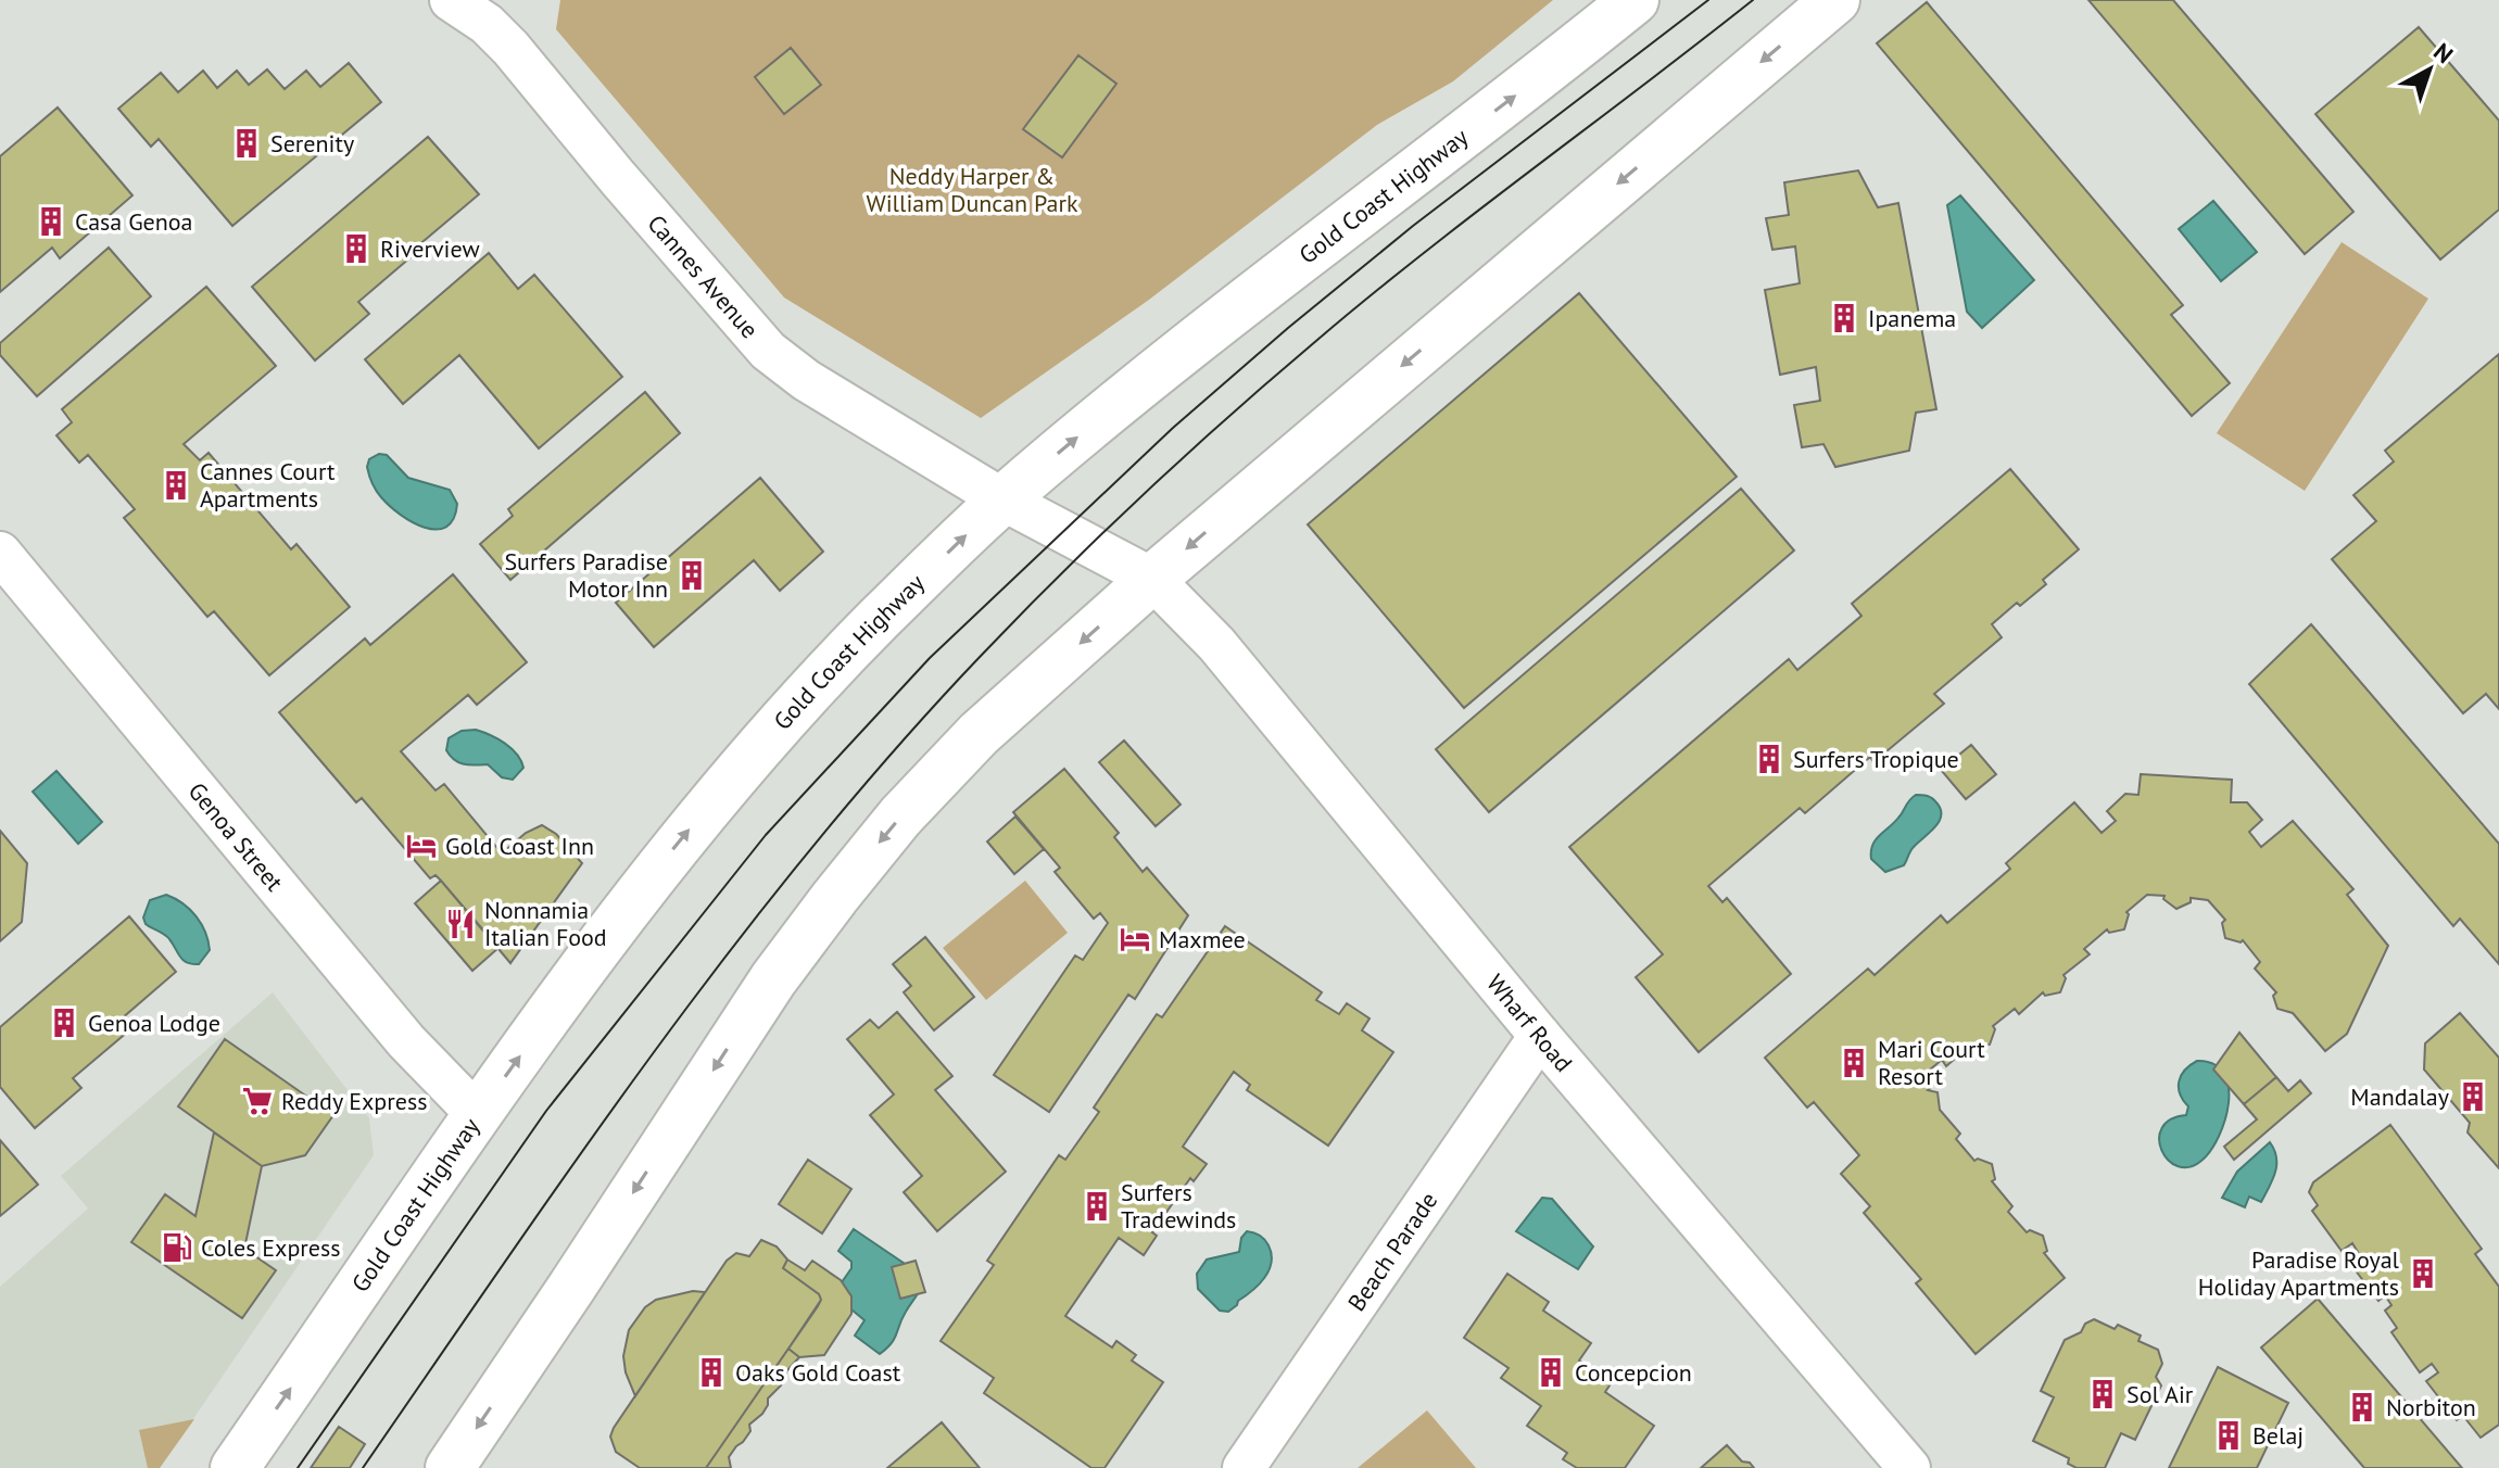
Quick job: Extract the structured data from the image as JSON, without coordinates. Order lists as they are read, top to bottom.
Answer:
{
  "streets": {
    "highway": ["Gold Coast Highway"],
    "street": [
      "Cannes Avenue",
      "Genoa Street",
      "Wharf Road",
      "Beach Parade"
    ]
  },
  "crossings": [
    ["Gold Coast Highway", "Cannes Avenue"],
    ["Gold Coast Highway", "Genoa Street"],
    ["Cannes Avenue", "Wharf Road"],
    ["Wharf Road", "Beach Parade"]
  ],
  "parks": ["Neddy Harper & William Duncan Park"],
  "places": {
    "building": [
      "Serenity",
      "Casa Genoa",
      "Riverview",
      "Ipanema",
      "Cannes Court Apartments",
      "Surfers Paradise Motor Inn",
      "Surfers Tropique",
      "Genoa Lodge",
      "Mari Court Resort",
      "Mandalay",
      "Surfers Tradewinds",
      "Paradise Royal Holiday Apartments",
      "Oaks Gold Coast",
      "Concepcion",
      "Sol Air",
      "Norbiton",
      "Belaj"
    ],
    "hotel": ["Gold Coast Inn", "Maxmee"],
    "restaurant": ["Nonnamia Italian Food"],
    "supermarket": ["Reddy Express"],
    "fuel station": ["Coles Express"]
  },
  "north": "top right"
}
